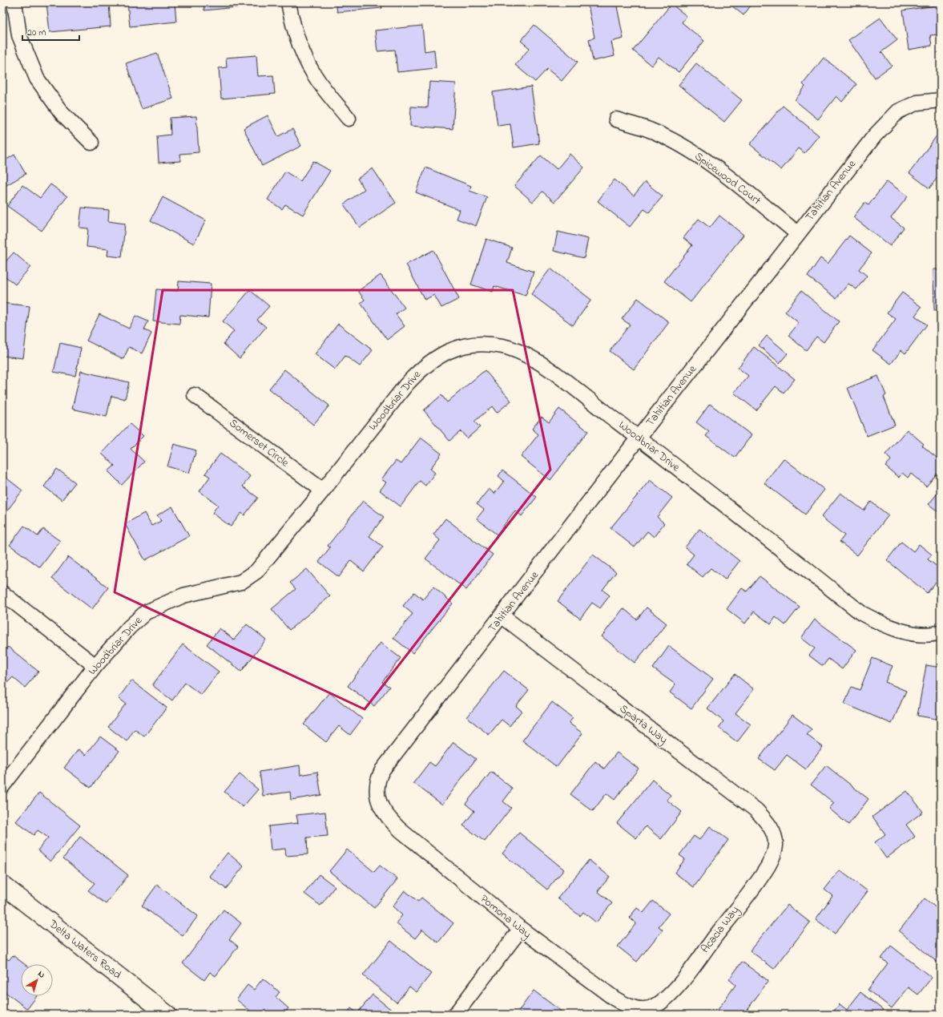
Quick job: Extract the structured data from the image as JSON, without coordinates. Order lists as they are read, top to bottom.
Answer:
{
  "streets": {
    "main road": ["Delta Waters Road"],
    "street": [
      "Spicewood Court",
      "Tahitian Avenue",
      "Woodbriar Drive",
      "Somerset Circle",
      "Sparta Way",
      "Pomona Way",
      "Acacia Way"
    ]
  },
  "crossings": [
    ["Spicewood Court", "Tahitian Avenue"],
    ["Tahitian Avenue", "Woodbriar Drive"],
    ["Tahitian Avenue", "Sparta Way"],
    ["Tahitian Avenue", "Pomona Way"],
    ["Woodbriar Drive", "Somerset Circle"],
    ["Sparta Way", "Acacia Way"],
    ["Pomona Way", "Acacia Way"]
  ],
  "scale_bar": "20 m",
  "north": "top right"
}
